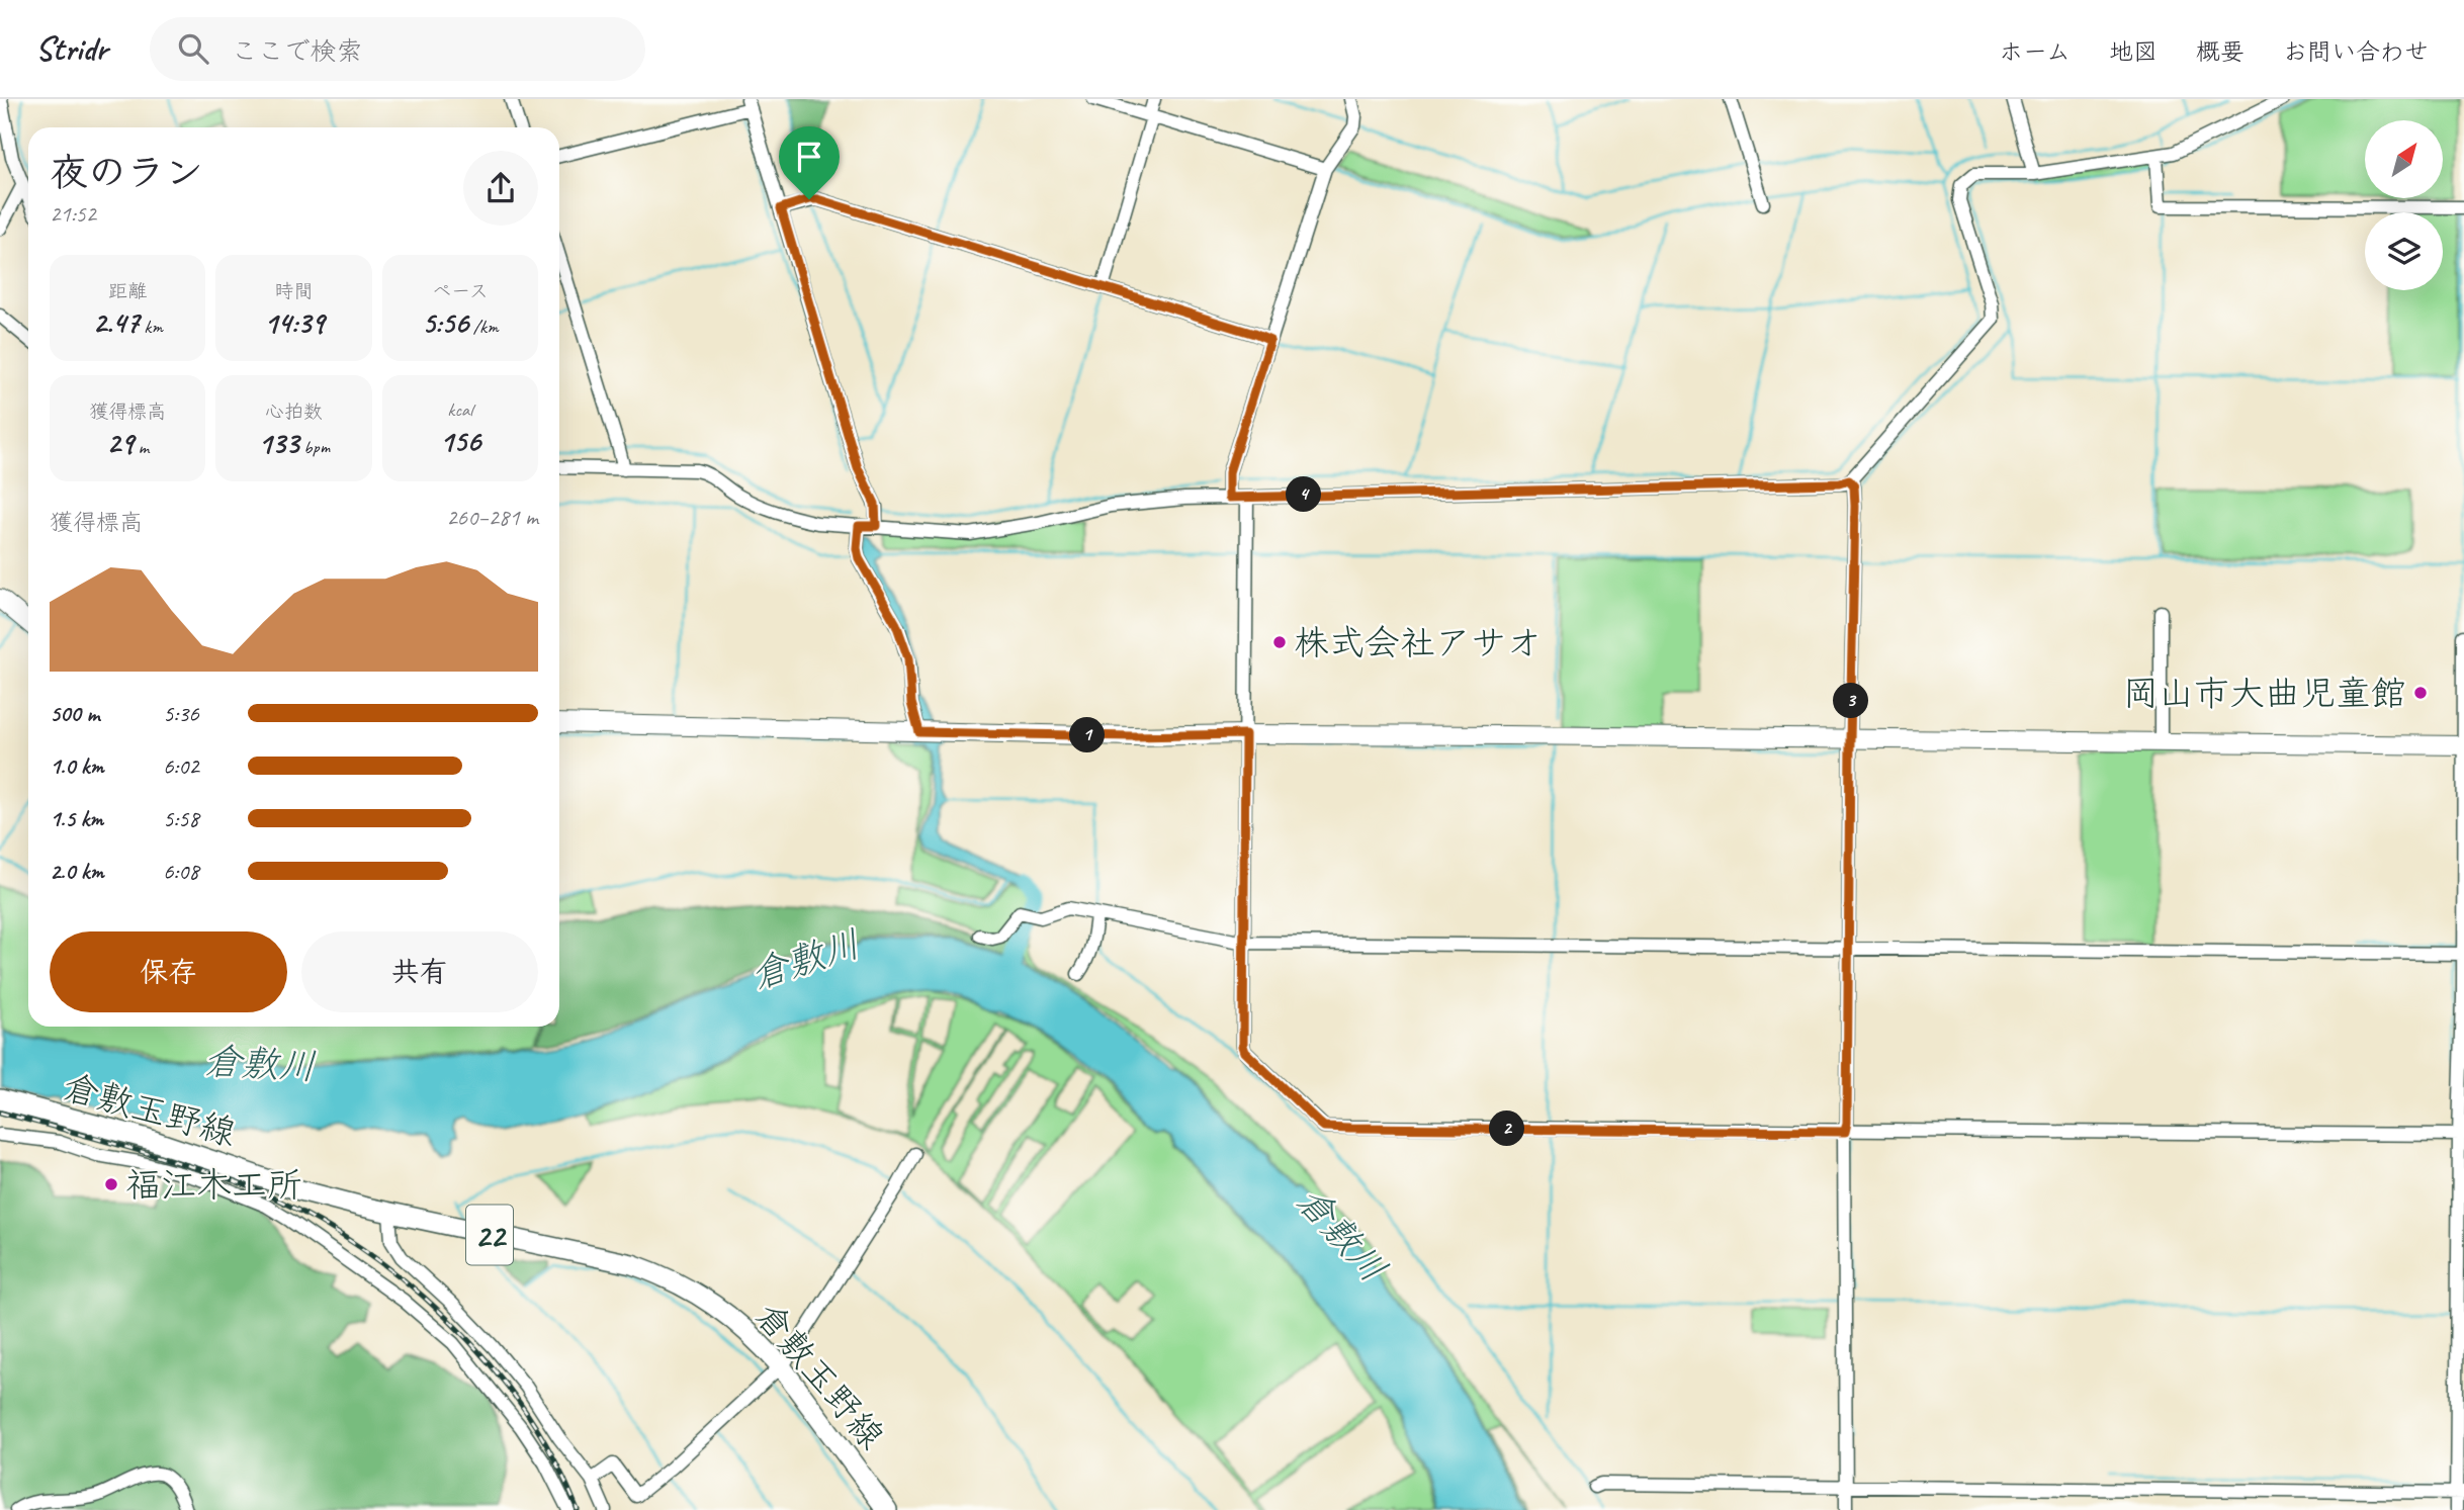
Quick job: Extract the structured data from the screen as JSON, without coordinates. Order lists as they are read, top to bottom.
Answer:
{
  "streets": {
    "main road": ["倉敷玉野線", "22"]
  },
  "water": ["倉敷川"],
  "places": ["株式会社アサオ", "岡山市大曲児童館", "福江木工所"],
  "north": "top right",
  "page": {
    "header": "Stridr",
    "search": "ここで検索",
    "nav": [
      "ホーム",
      "地図",
      "概要",
      "お問い合わせ"
    ],
    "heading": ["夜のラン", "21:52"],
    "stats": [
      ["距離", "2.47 km"],
      ["時間", "14:39"],
      ["ペース", "5:56 /km"],
      ["獲得標高", "29 m"],
      ["心拍数", "133 bpm"],
      ["kcal", "156"]
    ],
    "pins": [
      "4",
      "3",
      "1",
      "2"
    ],
    "chart": ["獲得標高", "260–281 m"],
    "list": [
      {
        "name": "500 m",
        "note": "5:36"
      },
      {
        "name": "1.0 km",
        "note": "6:02"
      },
      {
        "name": "1.5 km",
        "note": "5:58"
      },
      {
        "name": "2.0 km",
        "note": "6:08"
      }
    ],
    "buttons": ["保存", "共有"]
  }
}
